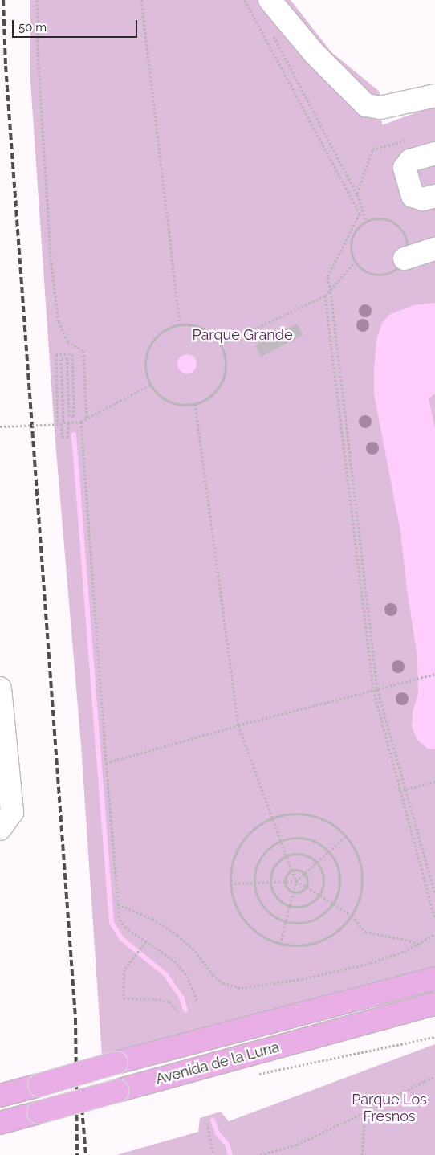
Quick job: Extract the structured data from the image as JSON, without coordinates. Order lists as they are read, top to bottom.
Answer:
{
  "streets": {
    "main road": ["Avenida de la Luna"]
  },
  "parks": ["Parque Grande", "Parque Los Fresnos"],
  "scale_bar": "50 m"
}
